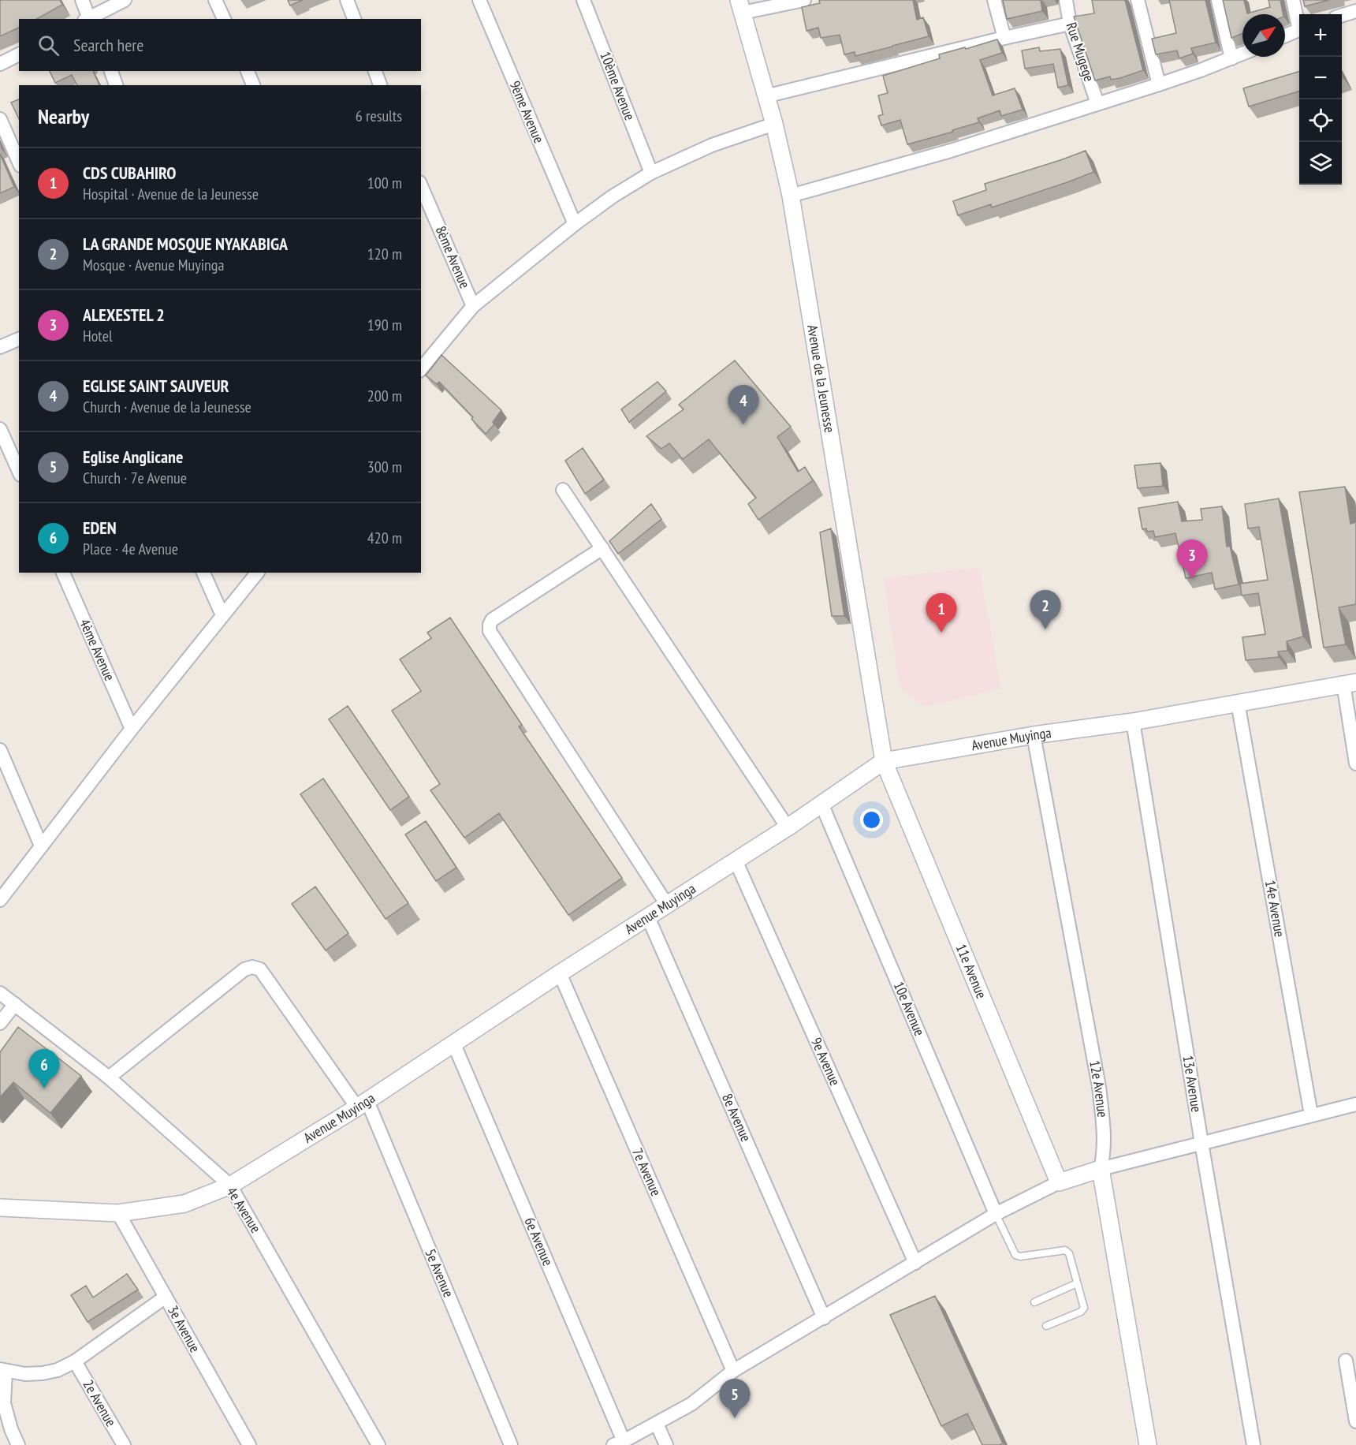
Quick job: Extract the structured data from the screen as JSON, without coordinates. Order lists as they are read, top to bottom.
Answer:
{
  "streets": {
    "street": [
      "Rue Mugege",
      "10ème Avenue",
      "9ème Avenue",
      "8ème Avenue",
      "Avenue de la Jeunesse",
      "4ème Avenue",
      "Avenue Muyinga",
      "14e Avenue",
      "11e Avenue",
      "10e Avenue",
      "9e Avenue",
      "13e Avenue",
      "12e Avenue",
      "8e Avenue",
      "7e Avenue",
      "4e Avenue",
      "6e Avenue",
      "5e Avenue",
      "3e Avenue",
      "2e Avenue"
    ]
  },
  "crossings": [
    ["Avenue de la Jeunesse", "Avenue Muyinga"],
    ["Avenue de la Jeunesse", "11e Avenue"],
    ["Avenue Muyinga", "14e Avenue"],
    ["Avenue Muyinga", "11e Avenue"],
    ["Avenue Muyinga", "10e Avenue"],
    ["Avenue Muyinga", "9e Avenue"],
    ["Avenue Muyinga", "13e Avenue"],
    ["Avenue Muyinga", "12e Avenue"],
    ["Avenue Muyinga", "8e Avenue"],
    ["Avenue Muyinga", "7e Avenue"],
    ["Avenue Muyinga", "4e Avenue"],
    ["Avenue Muyinga", "6e Avenue"],
    ["Avenue Muyinga", "5e Avenue"],
    ["Avenue Muyinga", "3e Avenue"],
    ["4e Avenue", "5e Avenue"]
  ],
  "north": "top right",
  "page": {
    "map_buttons": ["+", "−"],
    "search": "Search here",
    "heading": ["Nearby", "6 results"],
    "list": [
      {
        "mark": "1",
        "name": "CDS CUBAHIRO",
        "note": "Hospital · Avenue de la Jeunesse",
        "value": "100 m"
      },
      {
        "mark": "2",
        "name": "LA GRANDE MOSQUE NYAKABIGA",
        "note": "Mosque · Avenue Muyinga",
        "value": "120 m"
      },
      {
        "mark": "3",
        "name": "ALEXESTEL 2",
        "note": "Hotel",
        "value": "190 m"
      },
      {
        "mark": "4",
        "name": "EGLISE SAINT SAUVEUR",
        "note": "Church · Avenue de la Jeunesse",
        "value": "200 m"
      },
      {
        "mark": "5",
        "name": "Eglise Anglicane",
        "note": "Church · 7e Avenue",
        "value": "300 m"
      },
      {
        "mark": "6",
        "name": "EDEN",
        "note": "Place · 4e Avenue",
        "value": "420 m"
      }
    ],
    "pins": [
      "4",
      "3",
      "2",
      "1",
      "6",
      "5"
    ]
  }
}
